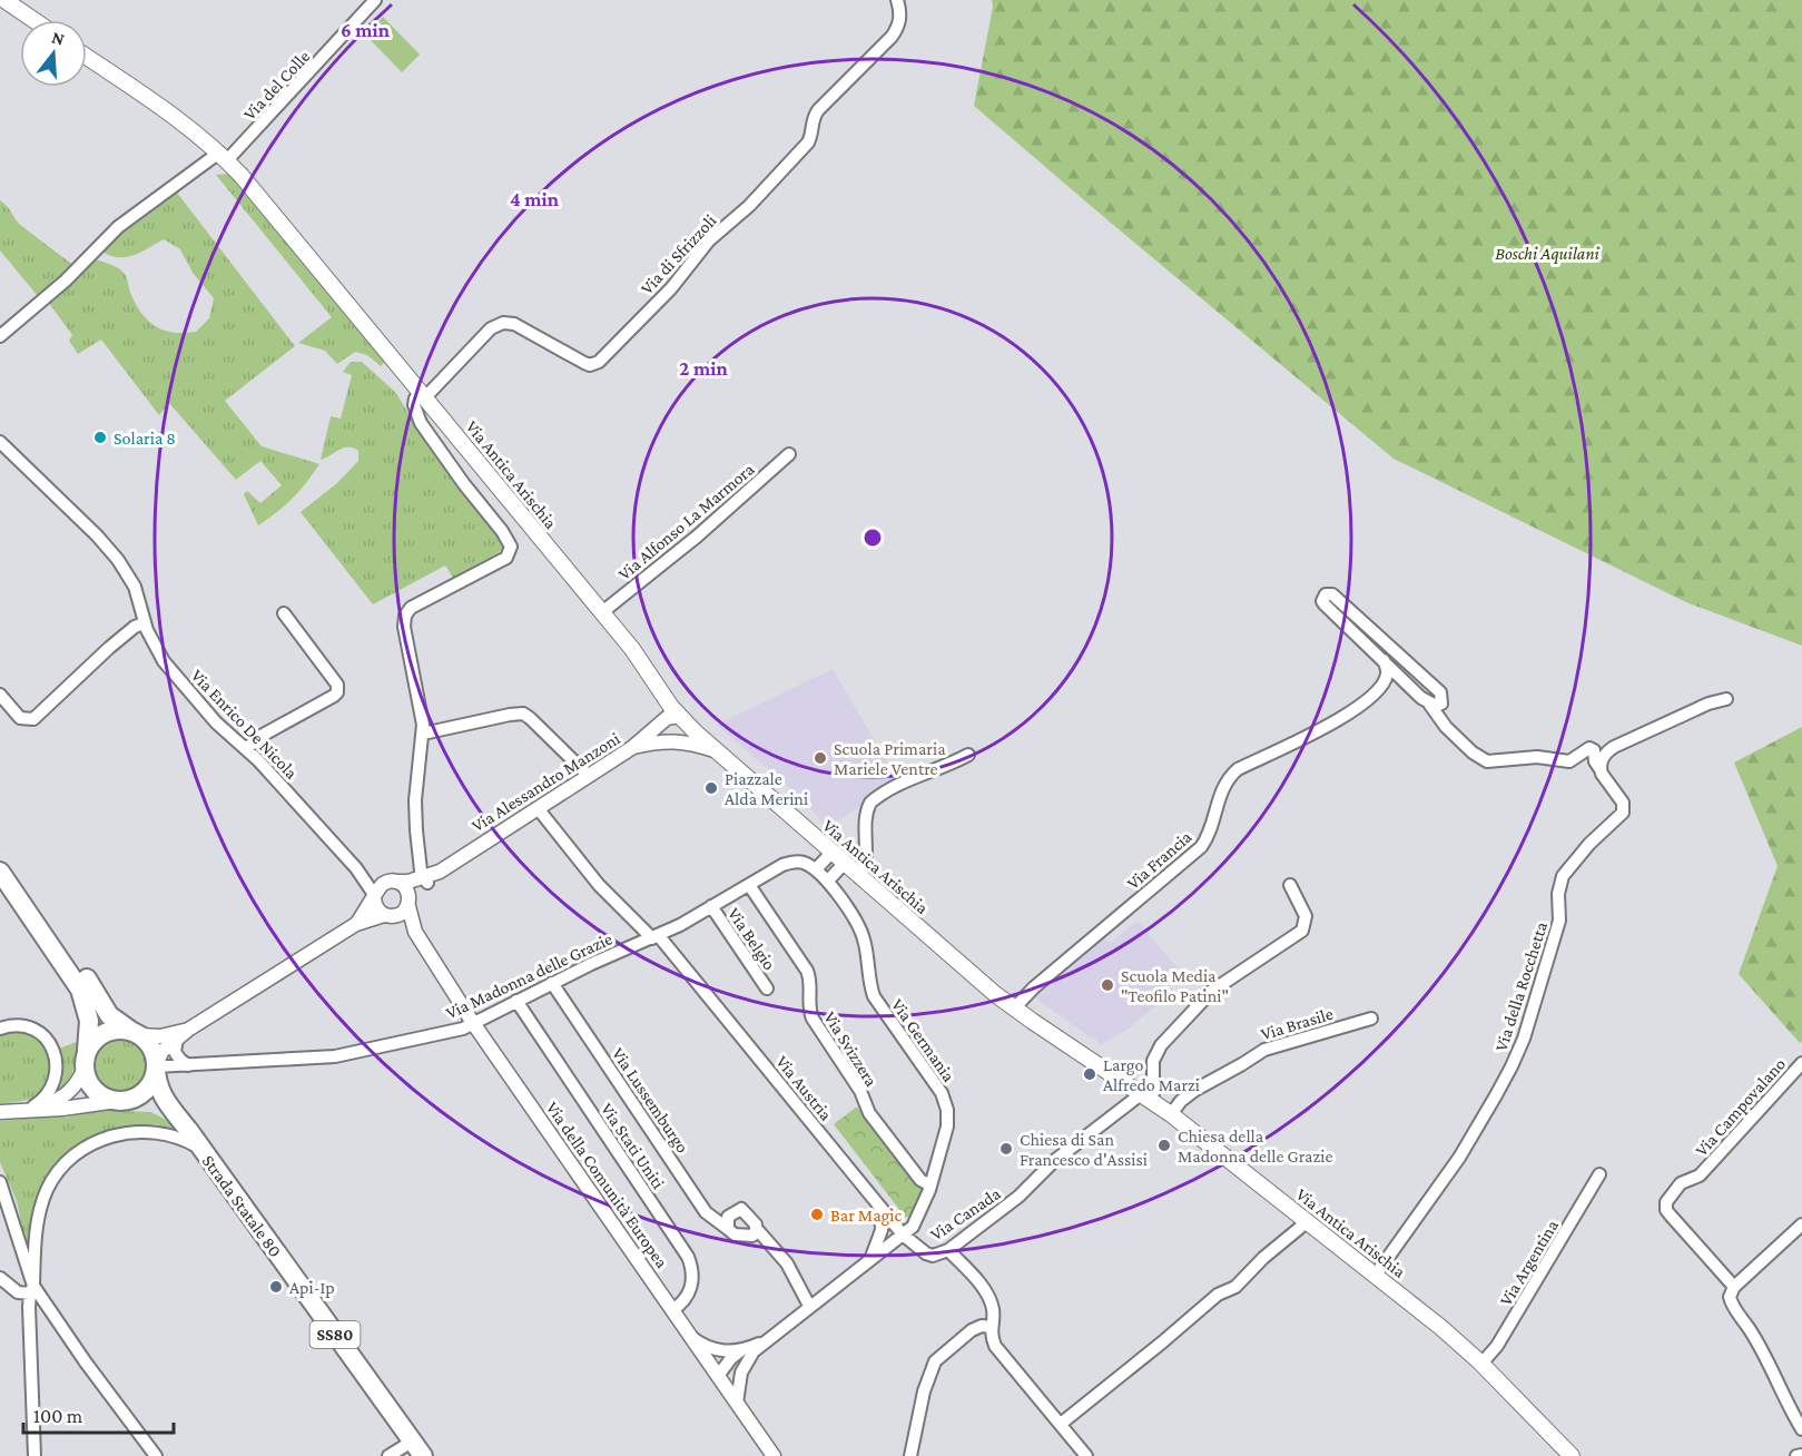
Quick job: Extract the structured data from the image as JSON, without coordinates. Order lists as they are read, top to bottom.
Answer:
{
  "streets": {
    "main road": ["Via Antica Arischia", "Strada Statale 80", "SS80"],
    "street": [
      "Via del Colle",
      "Via di Sfrizzoli",
      "Via Alfonso La Marmora",
      "Via Enrico De Nicola",
      "Via Alessandro Manzoni",
      "Via Francia",
      "Via Belgio",
      "Via Madonna delle Grazie",
      "Via della Rocchetta",
      "Via Brasile",
      "Via Germania",
      "Via Svizzera",
      "Via Austria",
      "Via Lussemburgo",
      "Via Campovalano",
      "Via Stati Uniti",
      "Via della Comunità Europea",
      "Via Canada",
      "Via Argentina"
    ]
  },
  "crossings": [
    ["Via del Colle", "Via Antica Arischia"],
    ["Via di Sfrizzoli", "Via Antica Arischia"],
    ["Via Antica Arischia", "Via Alfonso La Marmora"],
    ["Via Antica Arischia", "Via Alessandro Manzoni"],
    ["Via Antica Arischia", "Via Francia"],
    ["Via Antica Arischia", "Via della Rocchetta"],
    ["Via Antica Arischia", "Via Brasile"],
    ["Via Antica Arischia", "Via Canada"],
    ["Via Antica Arischia", "Via Argentina"],
    ["Via Enrico De Nicola", "Via Alessandro Manzoni"],
    ["Via Enrico De Nicola", "Via della Comunità Europea"],
    ["Via Alessandro Manzoni", "Via Austria"],
    ["Via Alessandro Manzoni", "Via della Comunità Europea"],
    ["Via Belgio", "Via Madonna delle Grazie"],
    ["Via Madonna delle Grazie", "Via Germania"],
    ["Via Madonna delle Grazie", "Via Svizzera"],
    ["Via Madonna delle Grazie", "Via Austria"],
    ["Via Madonna delle Grazie", "Via Lussemburgo"],
    ["Via Madonna delle Grazie", "Via Stati Uniti"],
    ["Via Madonna delle Grazie", "Via della Comunità Europea"],
    ["Via Madonna delle Grazie", "Strada Statale 80"],
    ["Via Madonna delle Grazie", "SS80"],
    ["Via Germania", "Via Svizzera"],
    ["Via Germania", "Via Austria"],
    ["Via Germania", "Via Lussemburgo"],
    ["Via Germania", "Via della Comunità Europea"],
    ["Via Austria", "Via Canada"],
    ["Via Stati Uniti", "Via della Comunità Europea"],
    ["Strada Statale 80", "SS80"]
  ],
  "parks": ["Boschi Aquilani"],
  "places": [
    "Solaria 8",
    "Scuola Primaria Mariele Ventre",
    "Piazzale Alda Merini",
    "Scuola Media \"Teofilo Patini\"",
    "Largo Alfredo Marzi",
    "Chiesa della Madonna delle Grazie",
    "Chiesa di San Francesco d'Assisi",
    "Bar Magic",
    "Api-Ip"
  ],
  "scale_bar": "100 m",
  "north": "top",
  "rings": ["6 min", "4 min", "2 min"]
}
